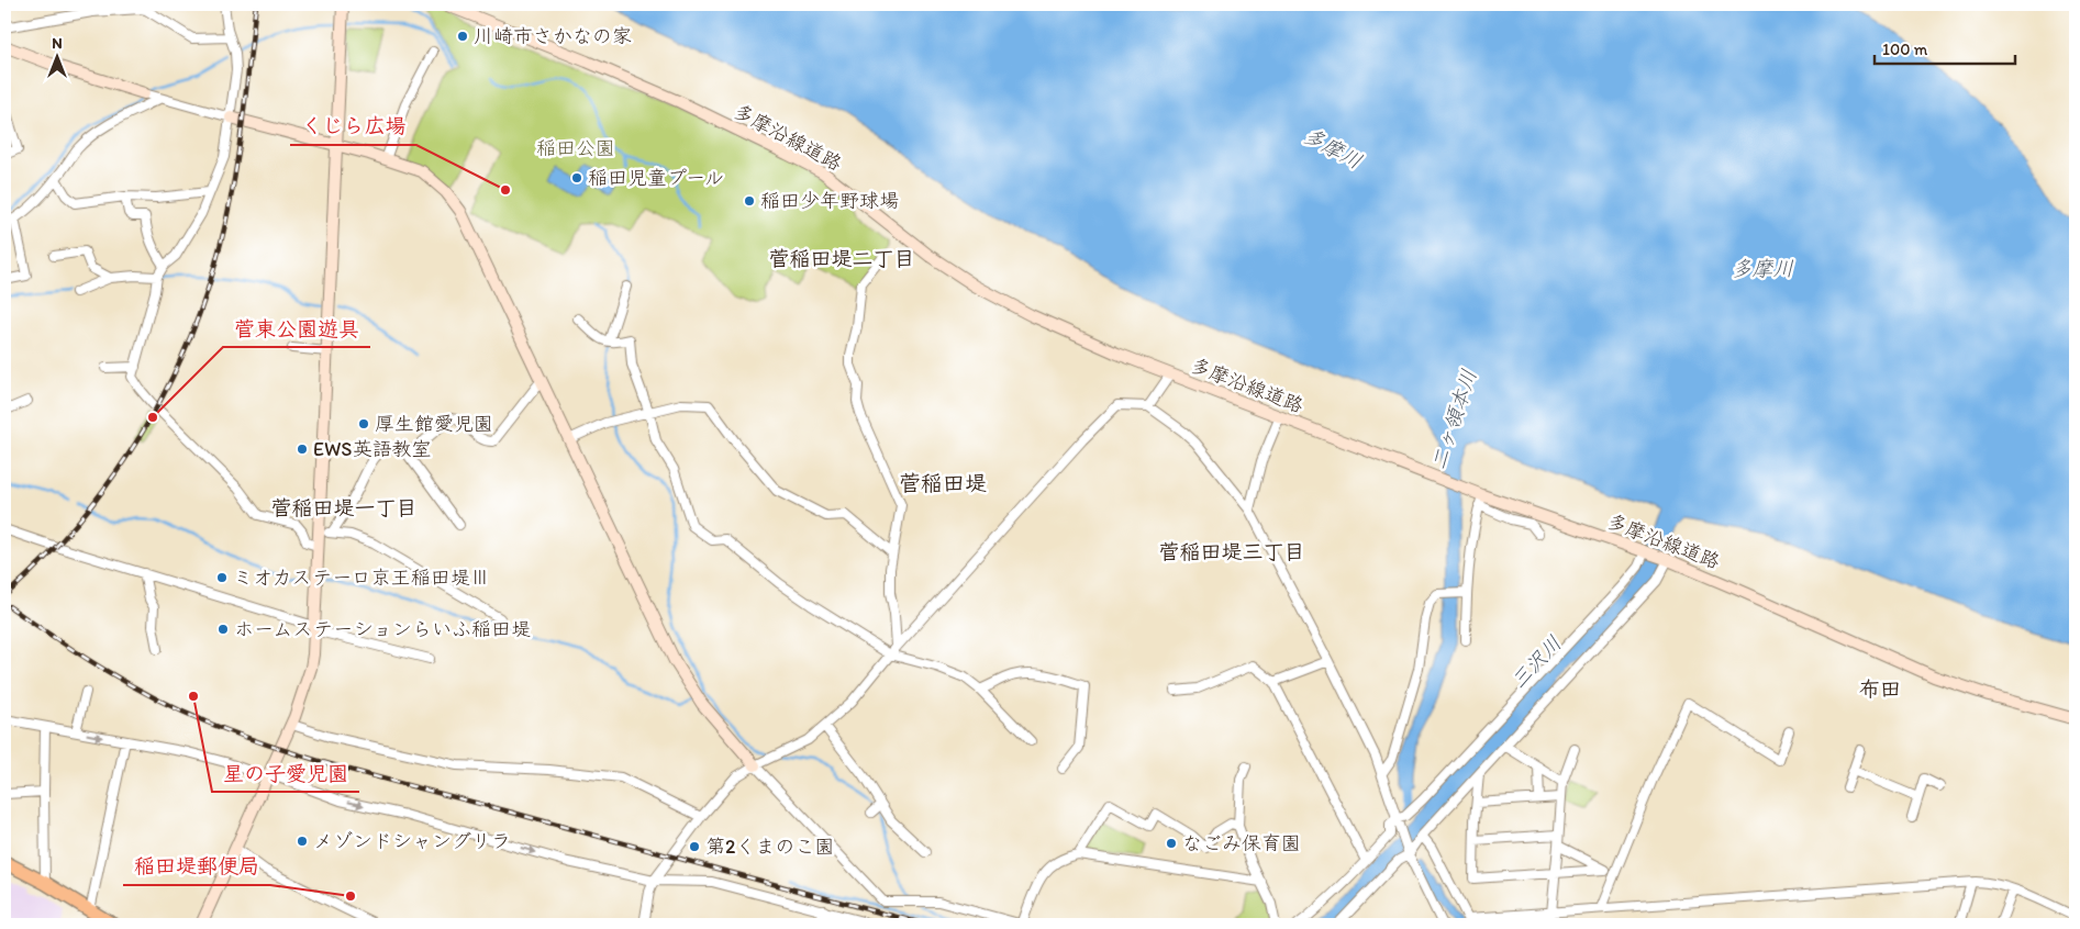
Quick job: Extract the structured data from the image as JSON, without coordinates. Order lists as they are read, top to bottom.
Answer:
{
  "streets": {
    "street": ["多摩沿線道路"]
  },
  "districts": [
    "菅稲田堤二丁目",
    "菅稲田堤",
    "菅稲田堤一丁目",
    "菅稲田堤三丁目",
    "布田"
  ],
  "water": ["多摩川", "二ヶ領本川", "三沢川"],
  "parks": ["稲田公園"],
  "places": [
    "川崎市さかなの家",
    "稲田児童プール",
    "くじら広場",
    "稲田少年野球場",
    "菅東公園遊具",
    "厚生館愛児園",
    "EWS英語教室",
    "ミオカステーロ京王稲田堤Ⅲ",
    "ホームステーションらいふ稲田堤",
    "星の子愛児園",
    "メゾンドシャングリラ",
    "なごみ保育園",
    "第2くまのこ園",
    "稲田堤郵便局"
  ],
  "scale_bar": "100 m",
  "north": "top"
}
